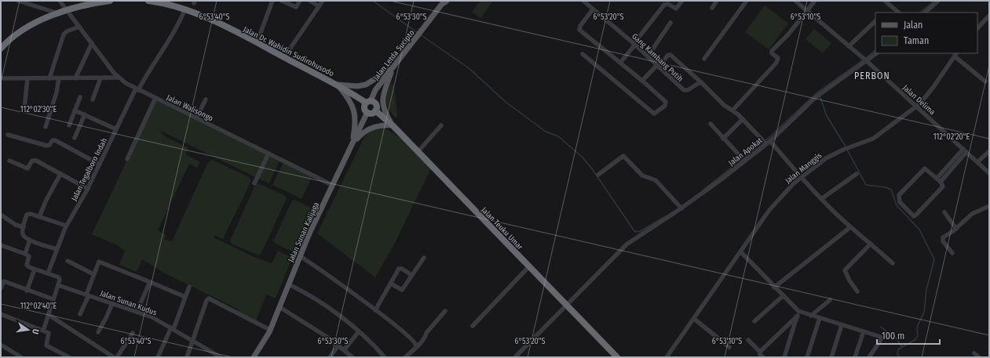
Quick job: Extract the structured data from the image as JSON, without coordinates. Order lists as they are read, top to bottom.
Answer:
{
  "streets": {
    "highway": ["Jalan Dr. Wahidin Sudirohusodo", "Jalan Teuku Umar"],
    "main road": ["Jalan Letda Sucipto", "Jalan Sunan Kalijaga"],
    "street": [
      "Gang Kambang Putih",
      "Jalan Delima",
      "Jalan Walisongo",
      "Jalan Apokat",
      "Jalan Manggis",
      "Jalan Tegalboro Indah",
      "Jalan Sunan Kudus"
    ]
  },
  "crossings": [
    ["Jalan Dr. Wahidin Sudirohusodo", "Jalan Letda Sucipto"],
    ["Jalan Dr. Wahidin Sudirohusodo", "Jalan Tegalboro Indah"],
    ["Jalan Dr. Wahidin Sudirohusodo", "Jalan Teuku Umar"],
    ["Jalan Dr. Wahidin Sudirohusodo", "Jalan Sunan Kalijaga"],
    ["Jalan Letda Sucipto", "Jalan Teuku Umar"],
    ["Jalan Letda Sucipto", "Jalan Sunan Kalijaga"],
    ["Jalan Delima", "Jalan Apokat"],
    ["Jalan Delima", "Jalan Manggis"],
    ["Jalan Walisongo", "Jalan Tegalboro Indah"],
    ["Jalan Walisongo", "Jalan Sunan Kalijaga"],
    ["Jalan Apokat", "Jalan Teuku Umar"],
    ["Jalan Teuku Umar", "Jalan Sunan Kalijaga"]
  ],
  "districts": ["PERBON"],
  "legend": ["Jalan", "Taman"],
  "scale_bar": "100 m",
  "north": "right",
  "coordinates": [
    "6°53'40\"S",
    "6°53'30\"S",
    "6°53'20\"S",
    "6°53'10\"S",
    "112°02'30\"E",
    "112°02'20\"E",
    "112°02'40\"E"
  ]
}
